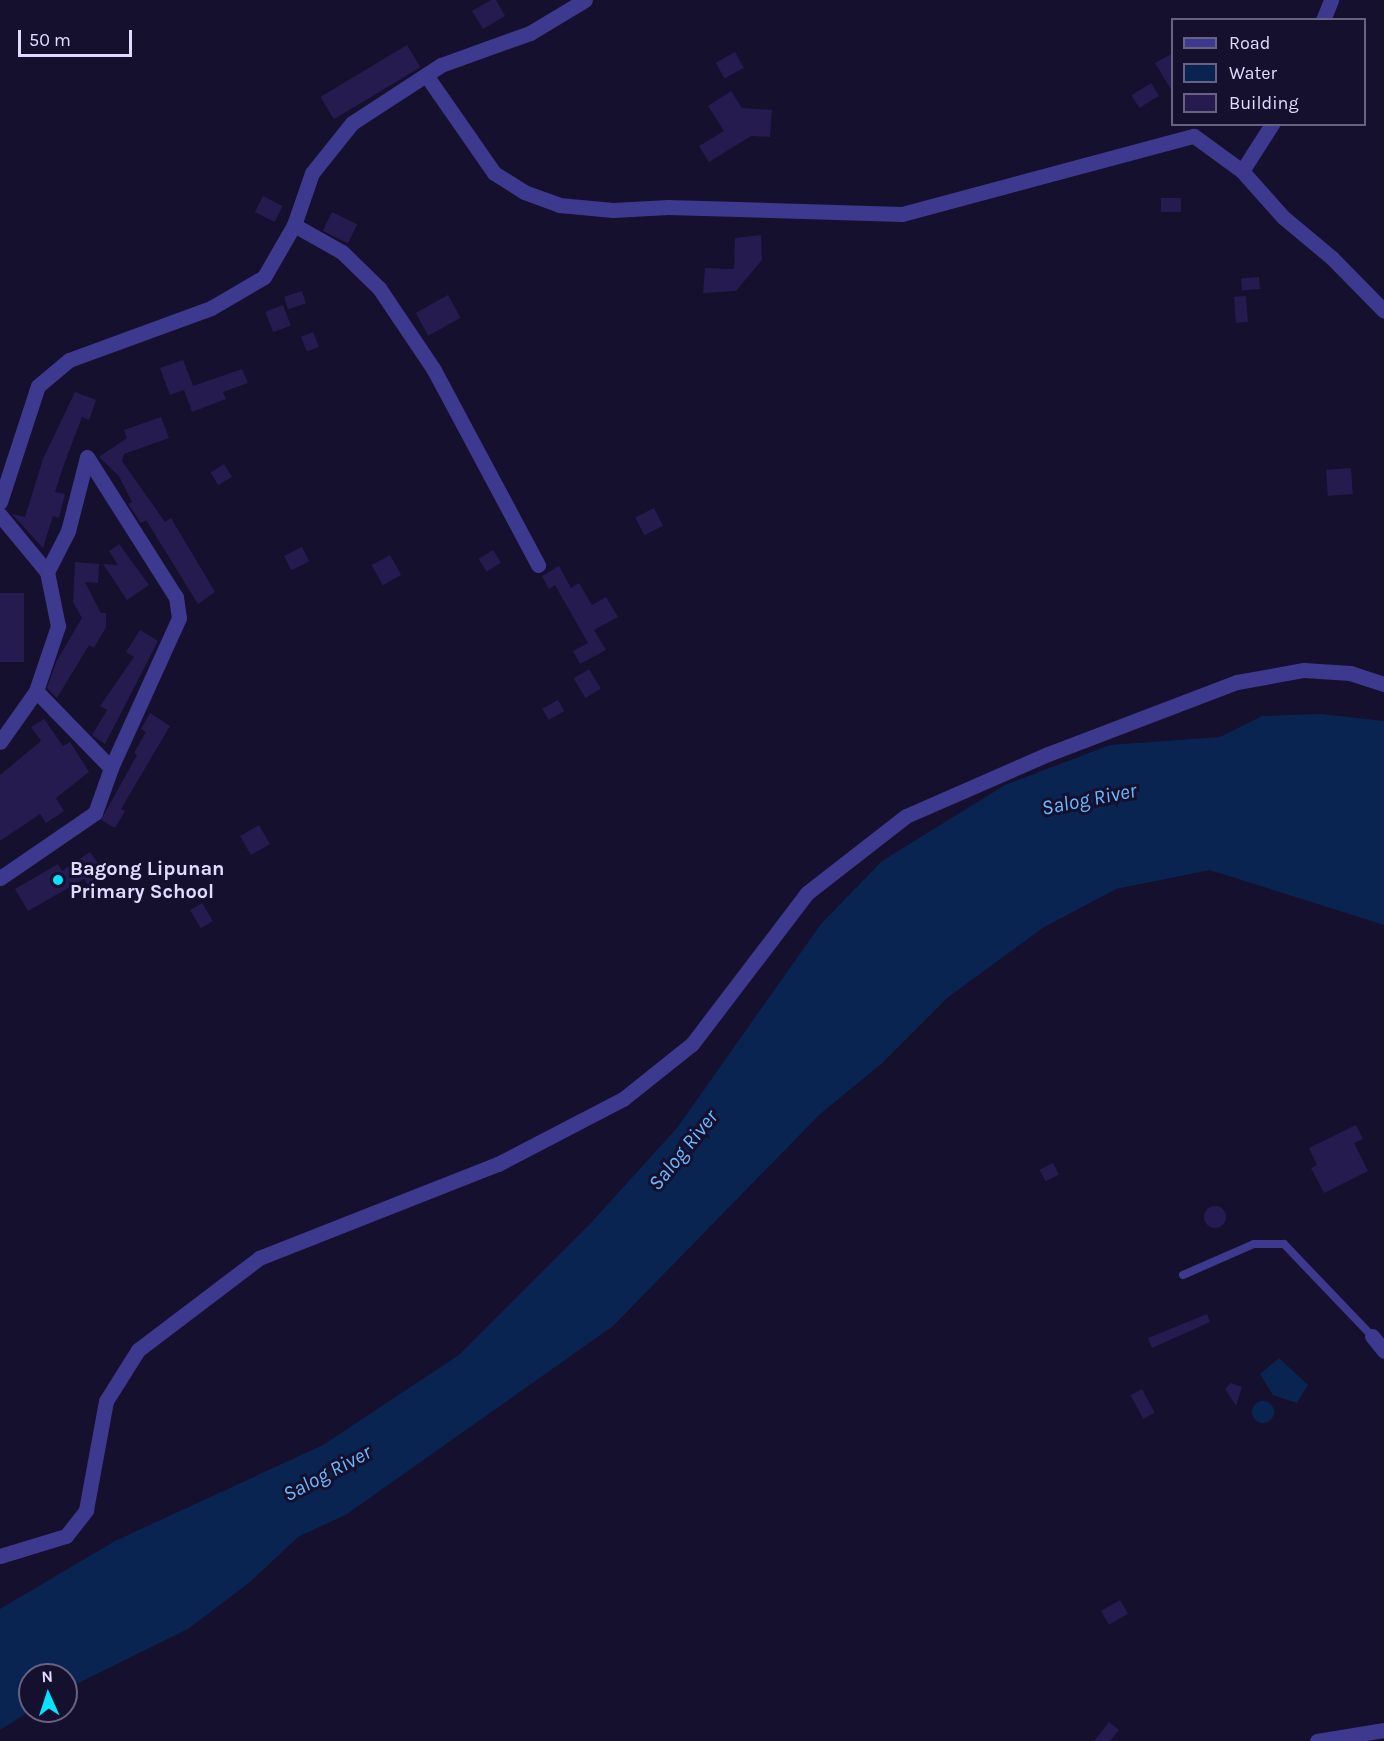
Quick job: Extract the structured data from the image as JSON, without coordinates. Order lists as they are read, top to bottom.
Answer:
{
  "water": ["Salog River"],
  "places": ["Bagong Lipunan Primary School"],
  "legend": ["Road", "Water", "Building"],
  "scale_bar": "50 m",
  "north": "top"
}
